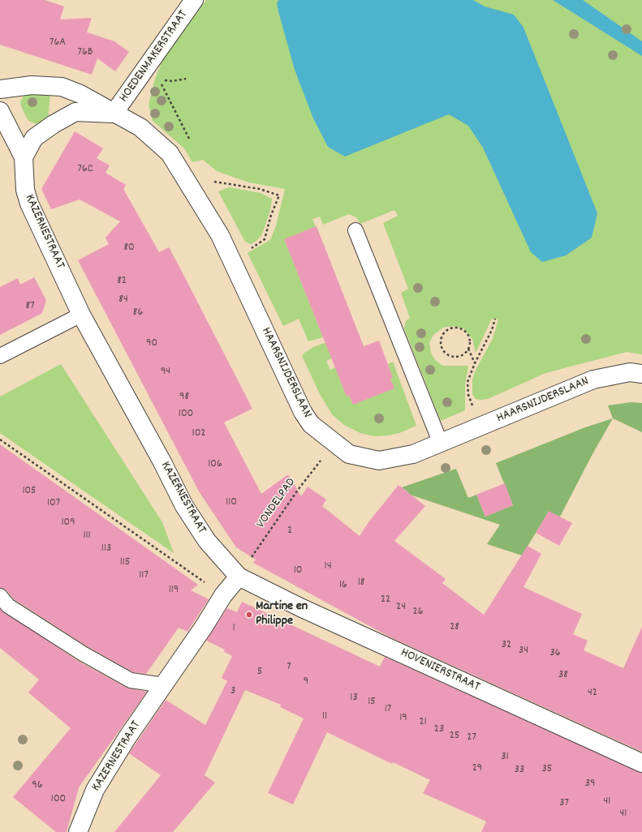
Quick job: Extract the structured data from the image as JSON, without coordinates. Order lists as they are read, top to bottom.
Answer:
{
  "streets": {
    "street": [
      "HOEDENMAKERSTRAAT",
      "KAZERNESTRAAT",
      "HAARSNIJDERSLAAN",
      "HOVENIERSTRAAT"
    ],
    "path": ["VONDELPAD"]
  },
  "crossings": [
    ["HOEDENMAKERSTRAAT", "HAARSNIJDERSLAAN"],
    ["KAZERNESTRAAT", "HAARSNIJDERSLAAN"],
    ["KAZERNESTRAAT", "VONDELPAD"],
    ["KAZERNESTRAAT", "HOVENIERSTRAAT"],
    ["HAARSNIJDERSLAAN", "VONDELPAD"],
    ["VONDELPAD", "HOVENIERSTRAAT"]
  ],
  "places": ["Martine en Philippe"],
  "house_numbers": [
    "76A",
    "76B",
    "76C",
    "80",
    "82",
    "84",
    "87",
    "86",
    "90",
    "94",
    "98",
    "100",
    "102",
    "106",
    "105",
    "110",
    "107",
    "109",
    "2",
    "111",
    "113",
    "115",
    "14",
    "10",
    "117",
    "18",
    "16",
    "119",
    "22",
    "24",
    "26",
    "28",
    "1",
    "32",
    "34",
    "36",
    "7",
    "5",
    "38",
    "9",
    "3",
    "42",
    "13",
    "15",
    "17",
    "11",
    "19",
    "21",
    "23",
    "25",
    "27",
    "31",
    "29",
    "35",
    "33",
    "39",
    "96",
    "100",
    "41",
    "37",
    "41"
  ]
}
